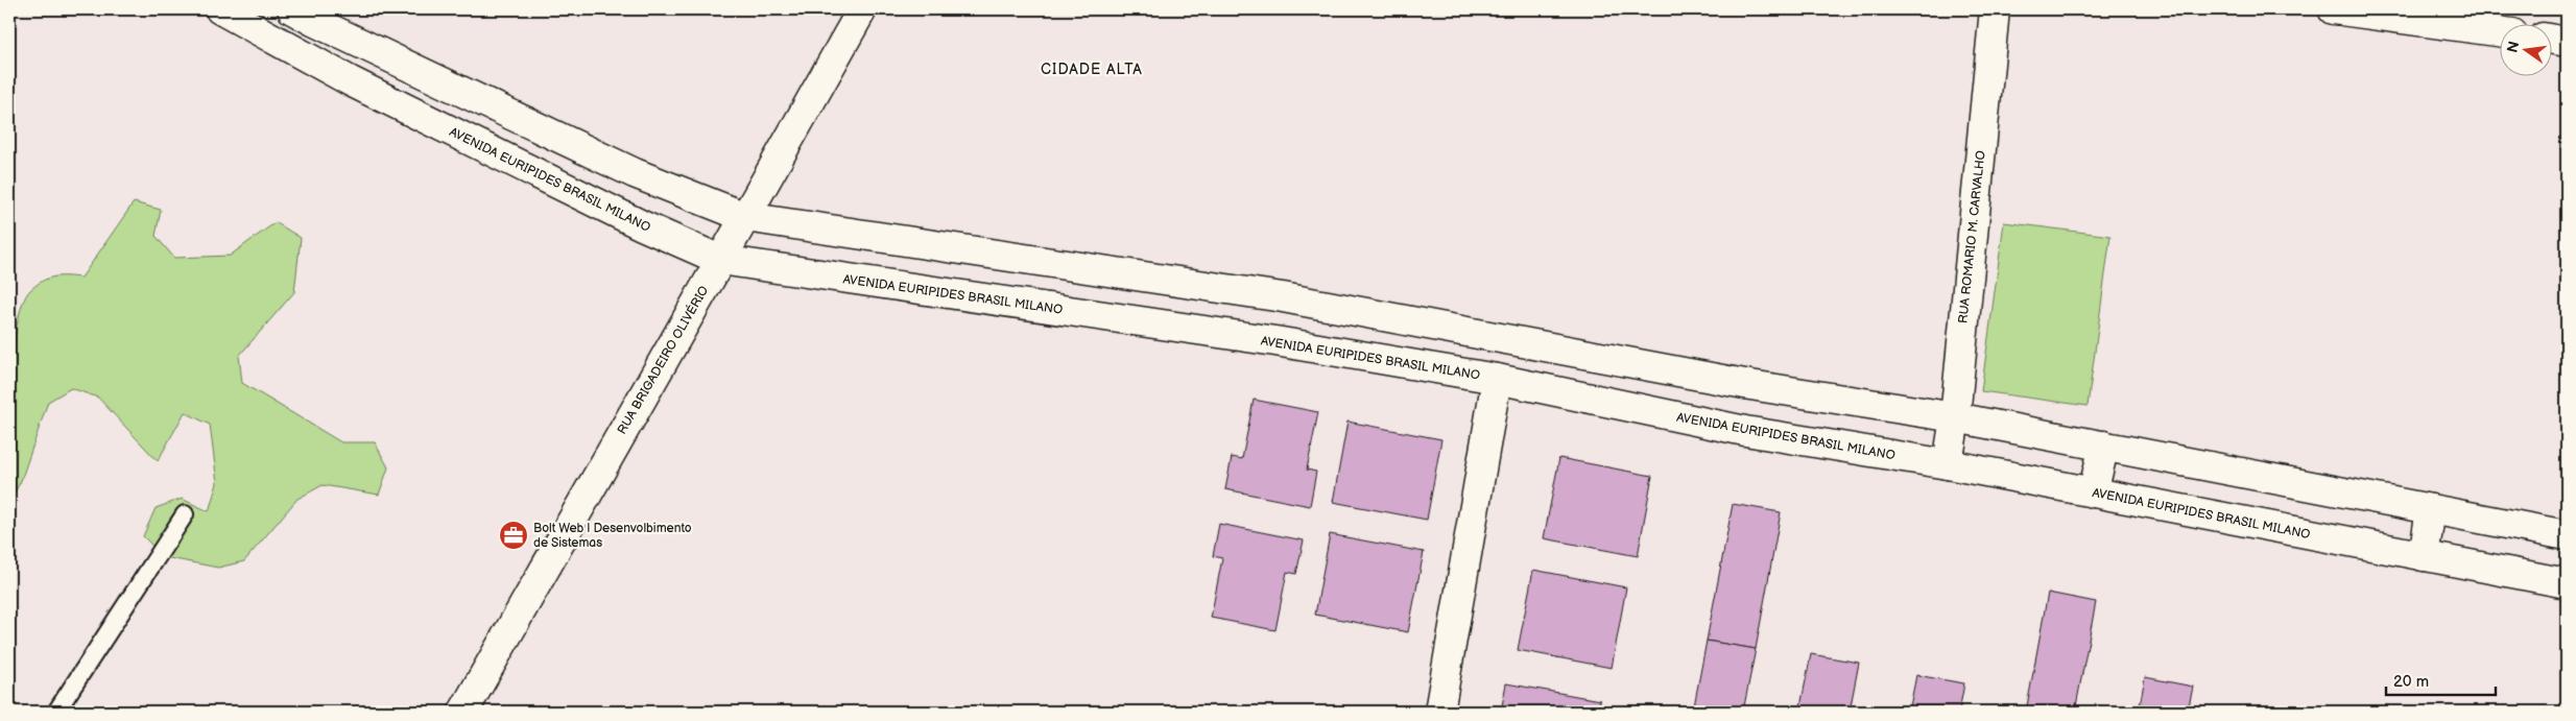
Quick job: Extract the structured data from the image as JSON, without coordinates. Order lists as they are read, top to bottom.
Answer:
{
  "streets": {
    "main road": ["AVENIDA EURIPIDES BRASIL MILANO", "RUA ROMARIO M. CARVALHO", "RUA BRIGADEIRO OLIVÉRIO"]
  },
  "crossings": [
    ["AVENIDA EURIPIDES BRASIL MILANO", "RUA ROMARIO M. CARVALHO"],
    ["AVENIDA EURIPIDES BRASIL MILANO", "RUA BRIGADEIRO OLIVÉRIO"]
  ],
  "districts": ["CIDADE ALTA"],
  "places": {
    "office": ["Bolt Web l Desenvolbimento de Sistemas"]
  },
  "scale_bar": "20 m",
  "north": "left"
}
